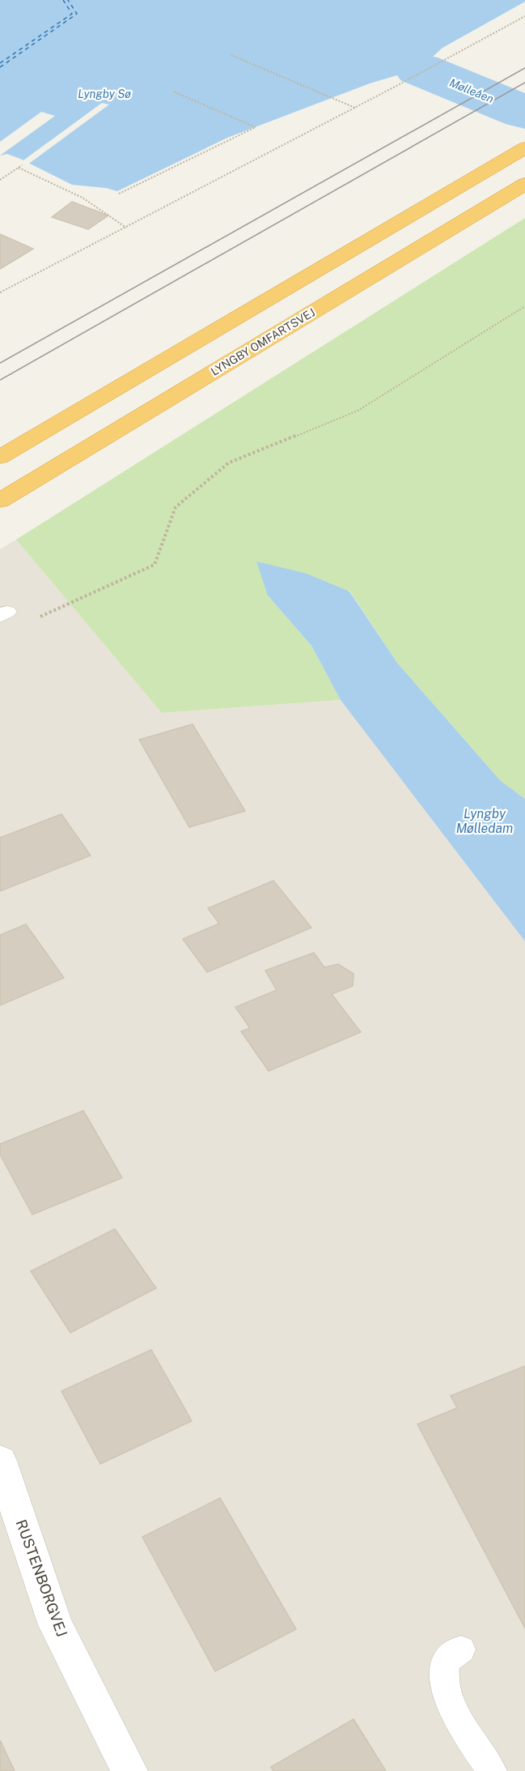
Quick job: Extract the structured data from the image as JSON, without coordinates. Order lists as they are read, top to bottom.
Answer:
{
  "streets": {
    "highway": ["LYNGBY OMFARTSVEJ"],
    "street": ["RUSTENBORGVEJ"]
  },
  "water": ["Mølleåen", "Lyngby Sø", "Lyngby Mølledam"]
}
